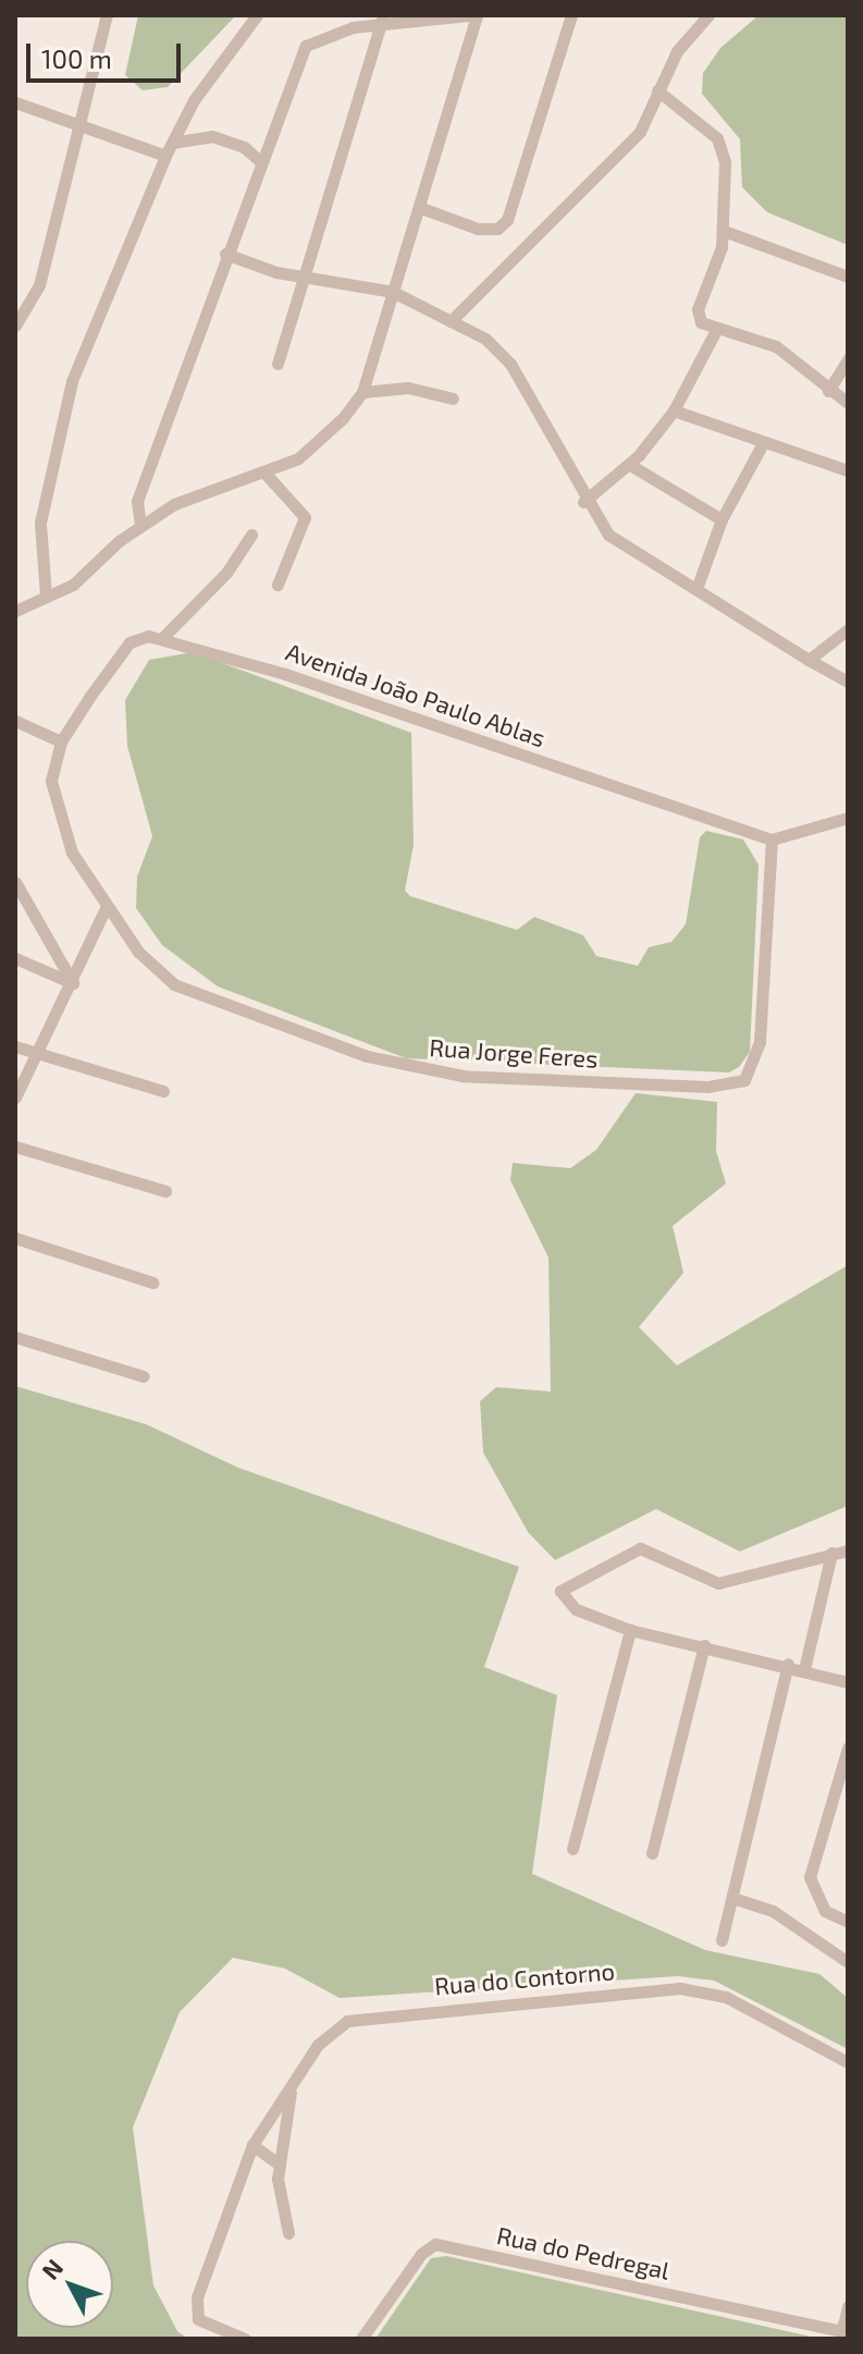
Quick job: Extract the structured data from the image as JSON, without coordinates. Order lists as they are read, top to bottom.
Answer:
{
  "streets": {
    "street": [
      "Avenida João Paulo Ablas",
      "Rua Jorge Feres",
      "Rua do Contorno",
      "Rua do Pedregal"
    ]
  },
  "crossings": [
    ["Avenida João Paulo Ablas", "Rua Jorge Feres"]
  ],
  "scale_bar": "100 m",
  "north": "top left"
}
